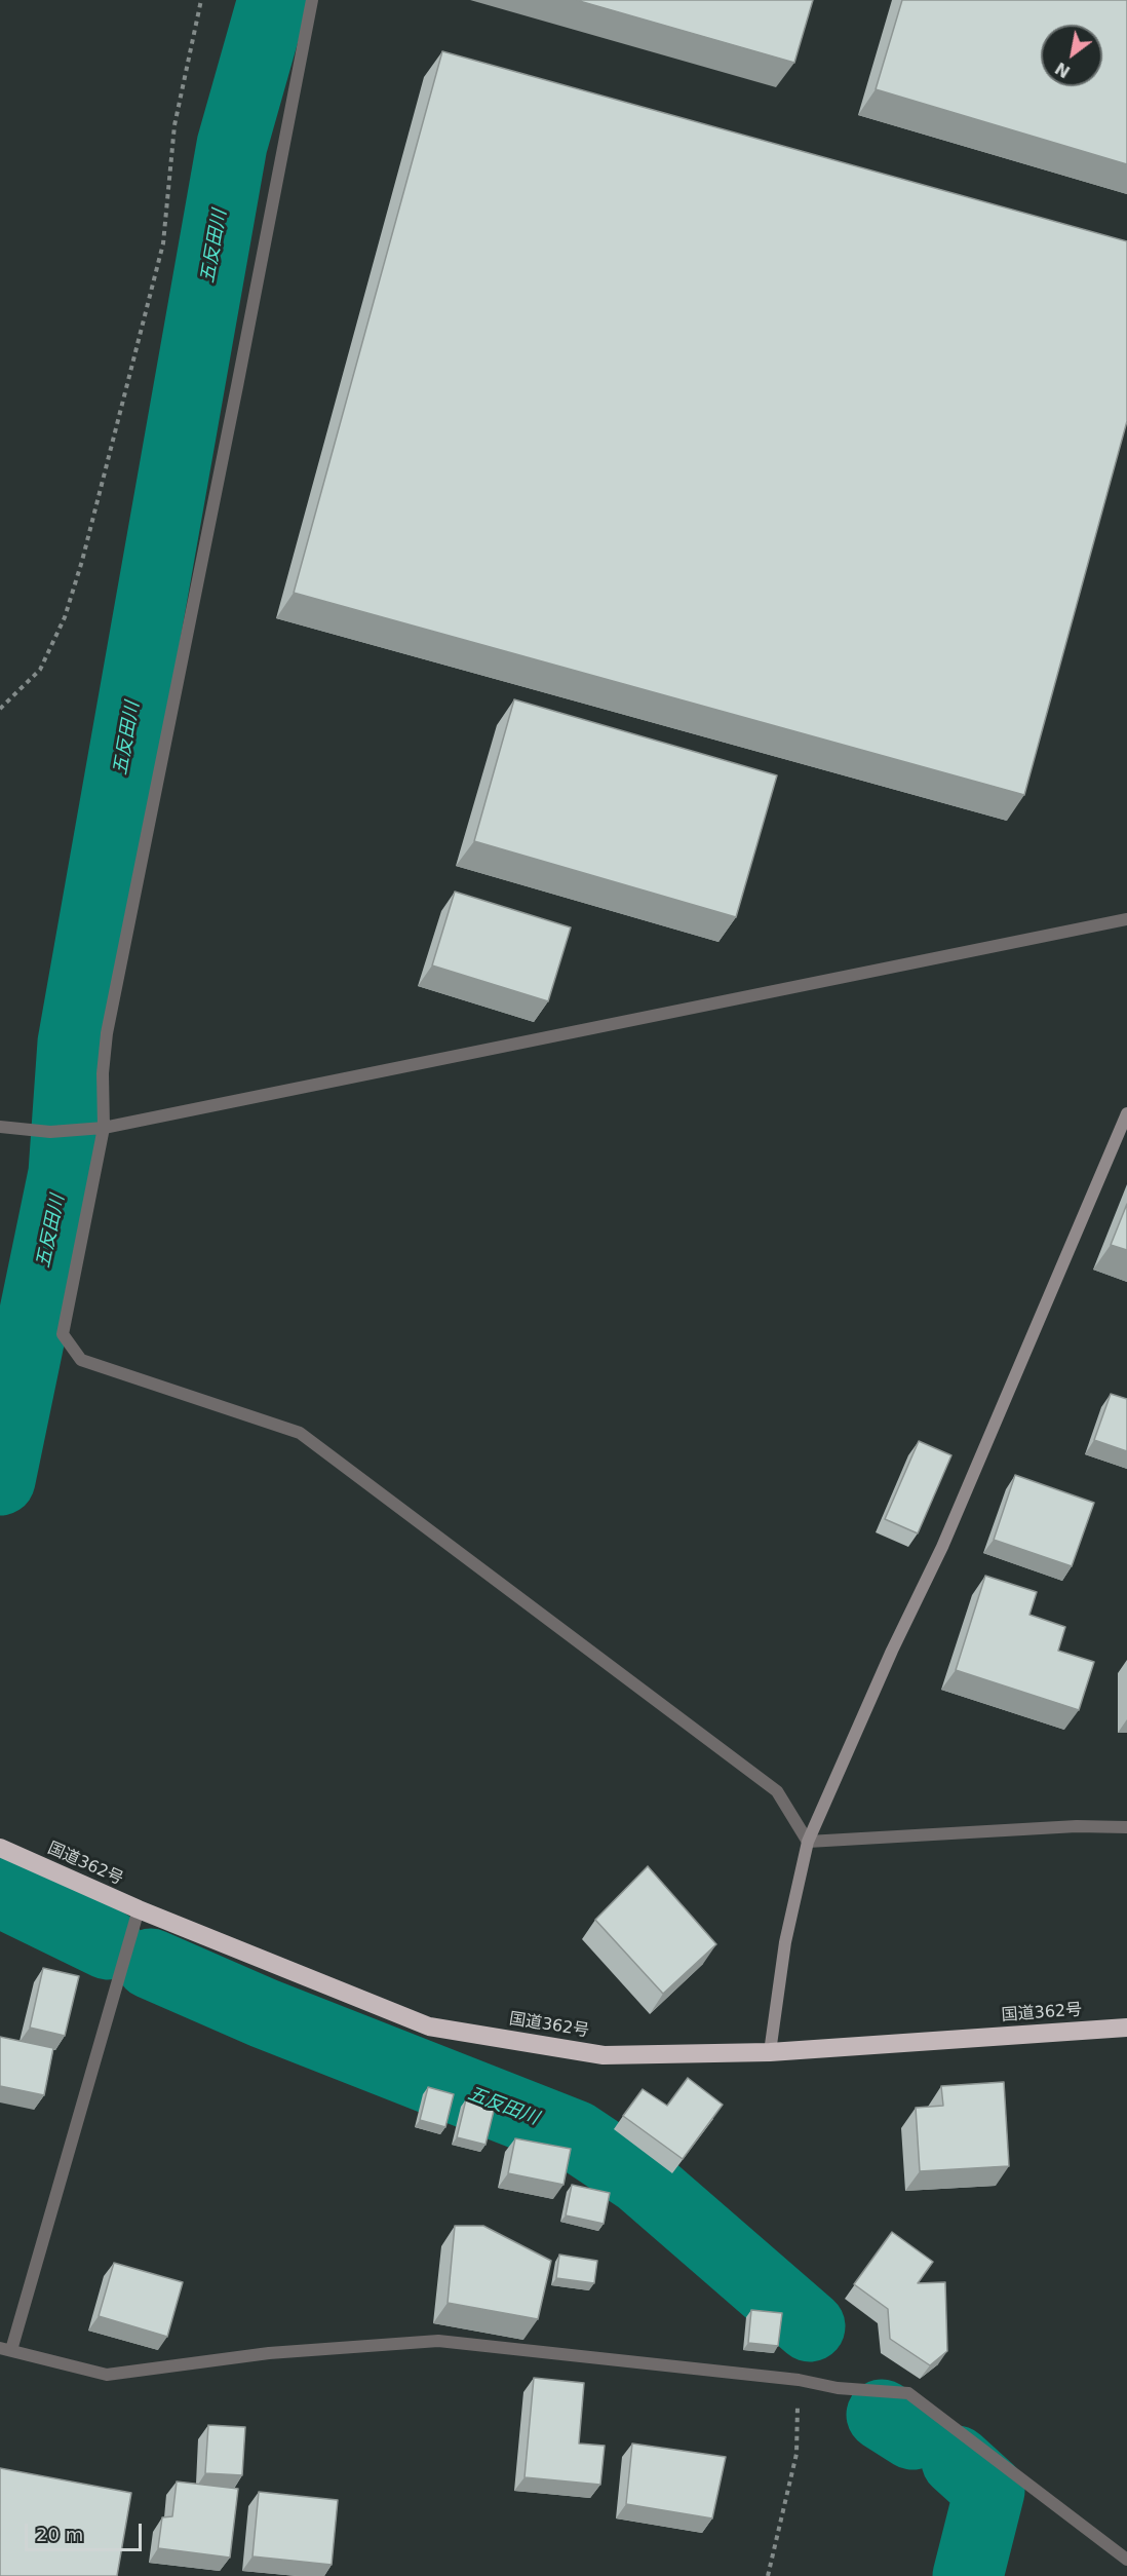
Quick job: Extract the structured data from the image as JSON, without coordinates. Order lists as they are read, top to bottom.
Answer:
{
  "streets": {
    "highway": ["国道362号"]
  },
  "water": ["五反田川"],
  "scale_bar": "20 m",
  "north": "bottom left"
}
